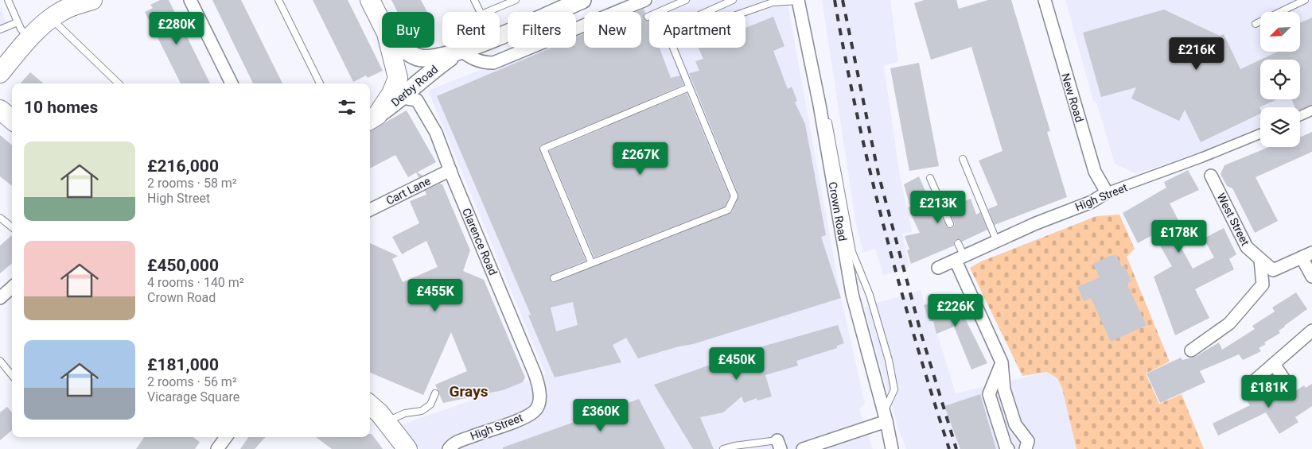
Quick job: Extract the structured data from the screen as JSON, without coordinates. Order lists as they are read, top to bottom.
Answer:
{
  "streets": {
    "main road": ["Derby Road"],
    "street": [
      "New Road",
      "Cart Lane",
      "High Street",
      "Crown Road",
      "West Street",
      "Clarence Road"
    ]
  },
  "crossings": [
    ["Derby Road", "Clarence Road"],
    ["New Road", "High Street"],
    ["Cart Lane", "Clarence Road"],
    ["High Street", "Clarence Road"]
  ],
  "districts": ["Grays"],
  "north": "bottom left",
  "page": {
    "price": [
      "£280K",
      "£216K",
      "£267K",
      "£213K",
      "£178K",
      "£455K",
      "£226K",
      "£450K",
      "£181K",
      "£360K"
    ],
    "chip": [
      "Buy",
      "Rent",
      "Filters",
      "New",
      "Apartment"
    ],
    "heading": "10 homes",
    "list": [
      {
        "name": "£216,000",
        "note": "2 rooms · 58 m² · High Street"
      },
      {
        "name": "£450,000",
        "note": "4 rooms · 140 m² · Crown Road"
      },
      {
        "name": "£181,000",
        "note": "2 rooms · 56 m² · Vicarage Square"
      }
    ]
  }
}
